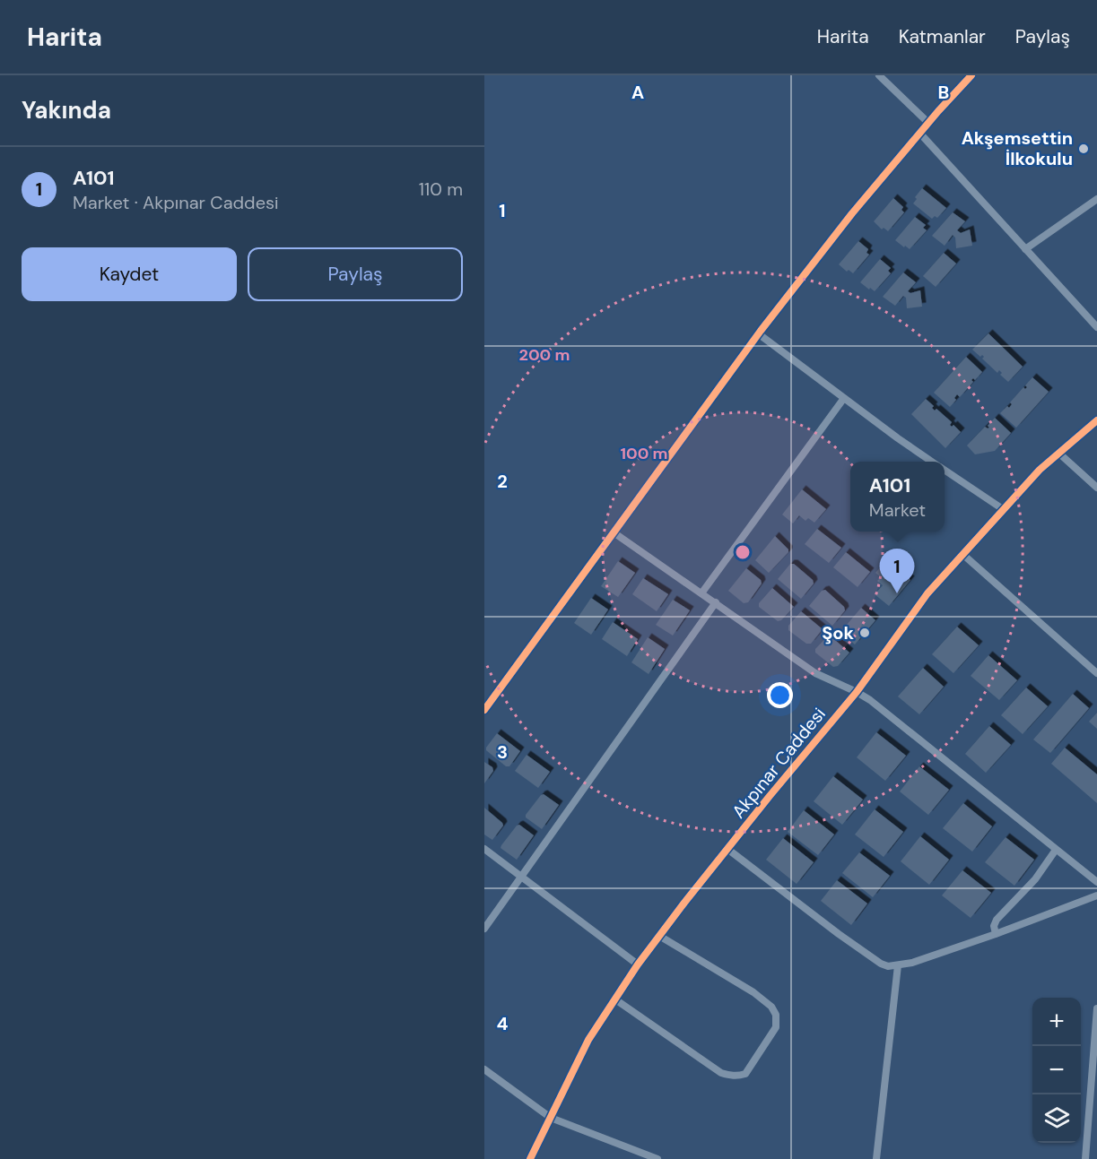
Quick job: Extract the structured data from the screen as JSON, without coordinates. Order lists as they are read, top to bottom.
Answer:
{
  "streets": {
    "street": ["Akpınar Caddesi"]
  },
  "places": ["Akşemsettin İlkokulu", "Şok"],
  "page": {
    "header": "Harita",
    "nav": ["Harita", "Katmanlar", "Paylaş"],
    "heading": "Yakında",
    "list": [
      {
        "mark": "1",
        "name": "A101",
        "note": "Market · Akpınar Caddesi",
        "value": "110 m"
      }
    ],
    "buttons": ["Kaydet", "Paylaş"],
    "popup": ["A101", "Market"],
    "pins": "1",
    "map_buttons": ["+", "−"]
  },
  "grid": {
    "columns": ["A", "B"],
    "rows": [
      "1",
      "2",
      "3",
      "4"
    ]
  },
  "rings": ["200 m", "100 m"]
}
